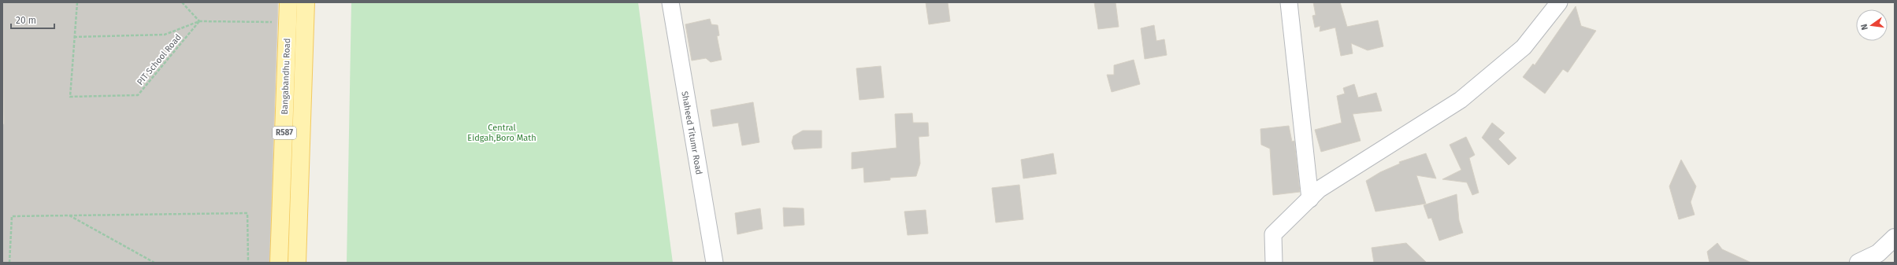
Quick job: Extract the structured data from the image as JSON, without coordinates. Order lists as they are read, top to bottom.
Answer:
{
  "streets": {
    "main road": ["Bangabandhu Road", "R587"],
    "street": ["Shaheed Titumr Road"],
    "path": ["PIT School Road"]
  },
  "crossings": [
    ["PIT School Road", "Bangabandhu Road"]
  ],
  "parks": ["Central Eidgah,Boro Math"],
  "scale_bar": "20 m",
  "north": "left"
}
